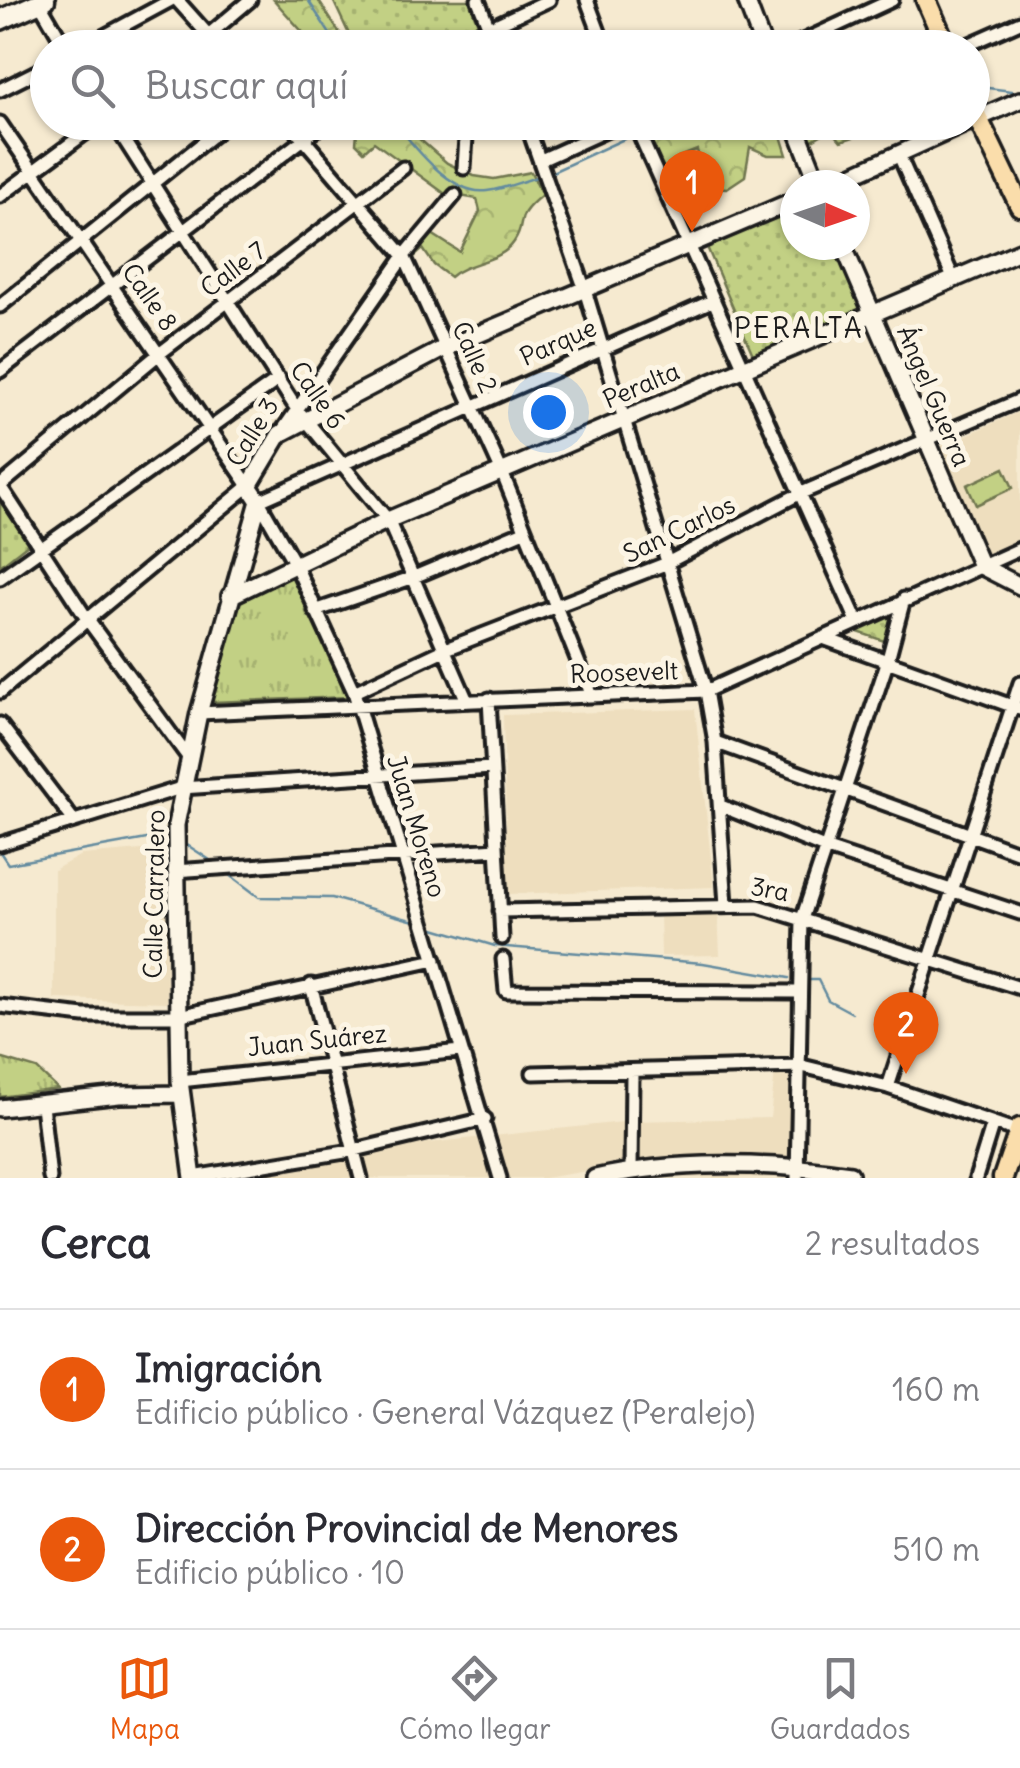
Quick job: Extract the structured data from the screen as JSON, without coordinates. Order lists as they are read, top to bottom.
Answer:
{
  "streets": {
    "street": [
      "Calle 7",
      "Calle 8",
      "Parque",
      "Calle 2",
      "Peralta",
      "Calle 6",
      "Ángel Guerra",
      "Calle 3",
      "San Carlos",
      "Roosevelt",
      "Juan Moreno",
      "3ra",
      "Calle Carralero",
      "Juan Suárez"
    ]
  },
  "crossings": [
    ["Calle 7", "Calle 8"],
    ["Calle 7", "Calle 2"],
    ["Calle 7", "Calle 6"],
    ["Calle 8", "Parque"],
    ["Calle 8", "Calle 3"],
    ["Calle 8", "Juan Moreno"],
    ["Calle 8", "Calle Carralero"],
    ["Parque", "Calle 2"],
    ["Parque", "Calle 6"],
    ["Parque", "Juan Moreno"],
    ["Parque", "Calle Carralero"],
    ["Calle 2", "Peralta"],
    ["Calle 2", "Calle 3"],
    ["Calle 2", "San Carlos"],
    ["Calle 2", "Roosevelt"],
    ["Peralta", "Calle 6"],
    ["Peralta", "Ángel Guerra"],
    ["Peralta", "Juan Moreno"],
    ["Peralta", "Calle Carralero"],
    ["Calle 6", "Calle 3"],
    ["Calle 6", "San Carlos"],
    ["Calle 6", "Roosevelt"],
    ["Ángel Guerra", "San Carlos"],
    ["Ángel Guerra", "Roosevelt"],
    ["San Carlos", "Juan Moreno"],
    ["Roosevelt", "Juan Moreno"],
    ["Roosevelt", "Calle Carralero"],
    ["Juan Moreno", "Calle Carralero"],
    ["Juan Moreno", "Juan Suárez"],
    ["Calle Carralero", "Juan Suárez"]
  ],
  "districts": ["PERALTA"],
  "north": "right",
  "page": {
    "search": "Buscar aquí",
    "pins": ["1", "2"],
    "heading": ["Cerca", "2 resultados"],
    "list": [
      {
        "mark": "1",
        "name": "Imigración",
        "note": "Edificio público · General Vázquez (Peralejo)",
        "value": "160 m"
      },
      {
        "mark": "2",
        "name": "Dirección Provincial de Menores",
        "note": "Edificio público · 10",
        "value": "510 m"
      }
    ],
    "nav": ["Mapa", "Cómo llegar", "Guardados"]
  }
}
